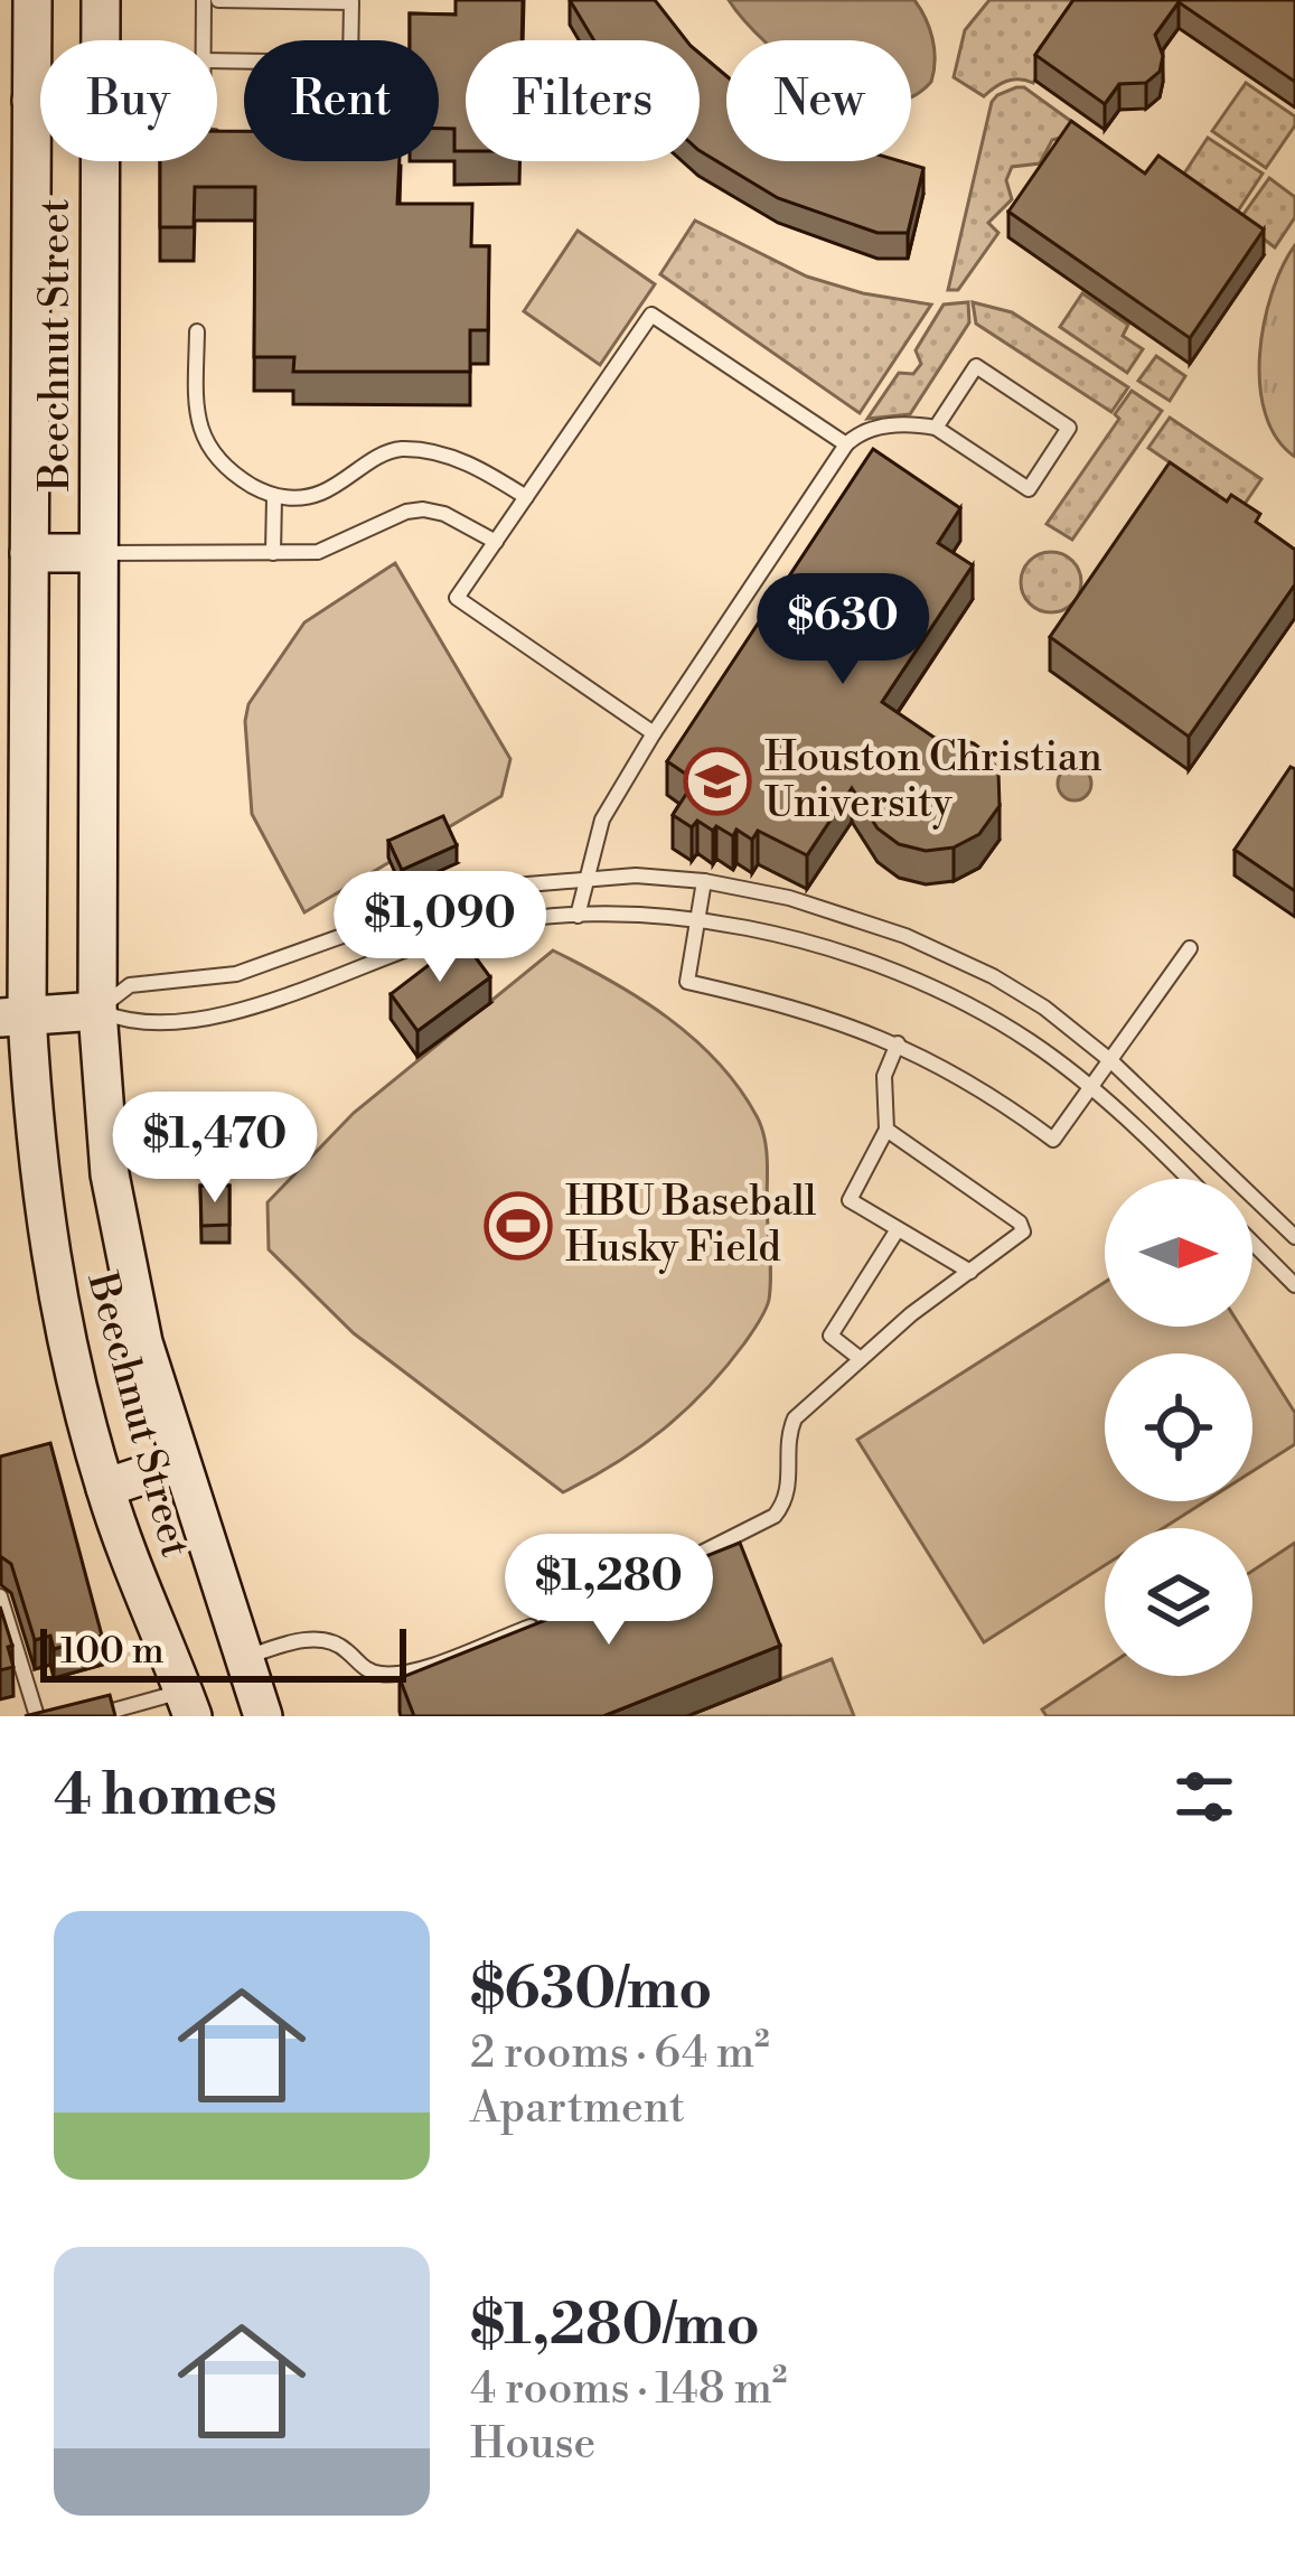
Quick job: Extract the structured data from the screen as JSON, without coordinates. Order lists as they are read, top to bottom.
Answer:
{
  "streets": {
    "main road": ["Beechnut Street"]
  },
  "places": {
    "school or university": ["Houston Christian University"],
    "sports": ["HBU Baseball Husky Field"]
  },
  "scale_bar": "100 m",
  "north": "right",
  "page": {
    "chip": [
      "Buy",
      "Rent",
      "Filters",
      "New"
    ],
    "price": [
      "$630",
      "$1,090",
      "$1,470",
      "$1,280"
    ],
    "scale": "100 m",
    "heading": "4 homes",
    "list": [
      {
        "name": "$630/mo",
        "note": "2 rooms · 64 m² · Apartment"
      },
      {
        "name": "$1,280/mo",
        "note": "4 rooms · 148 m² · House"
      }
    ]
  }
}
